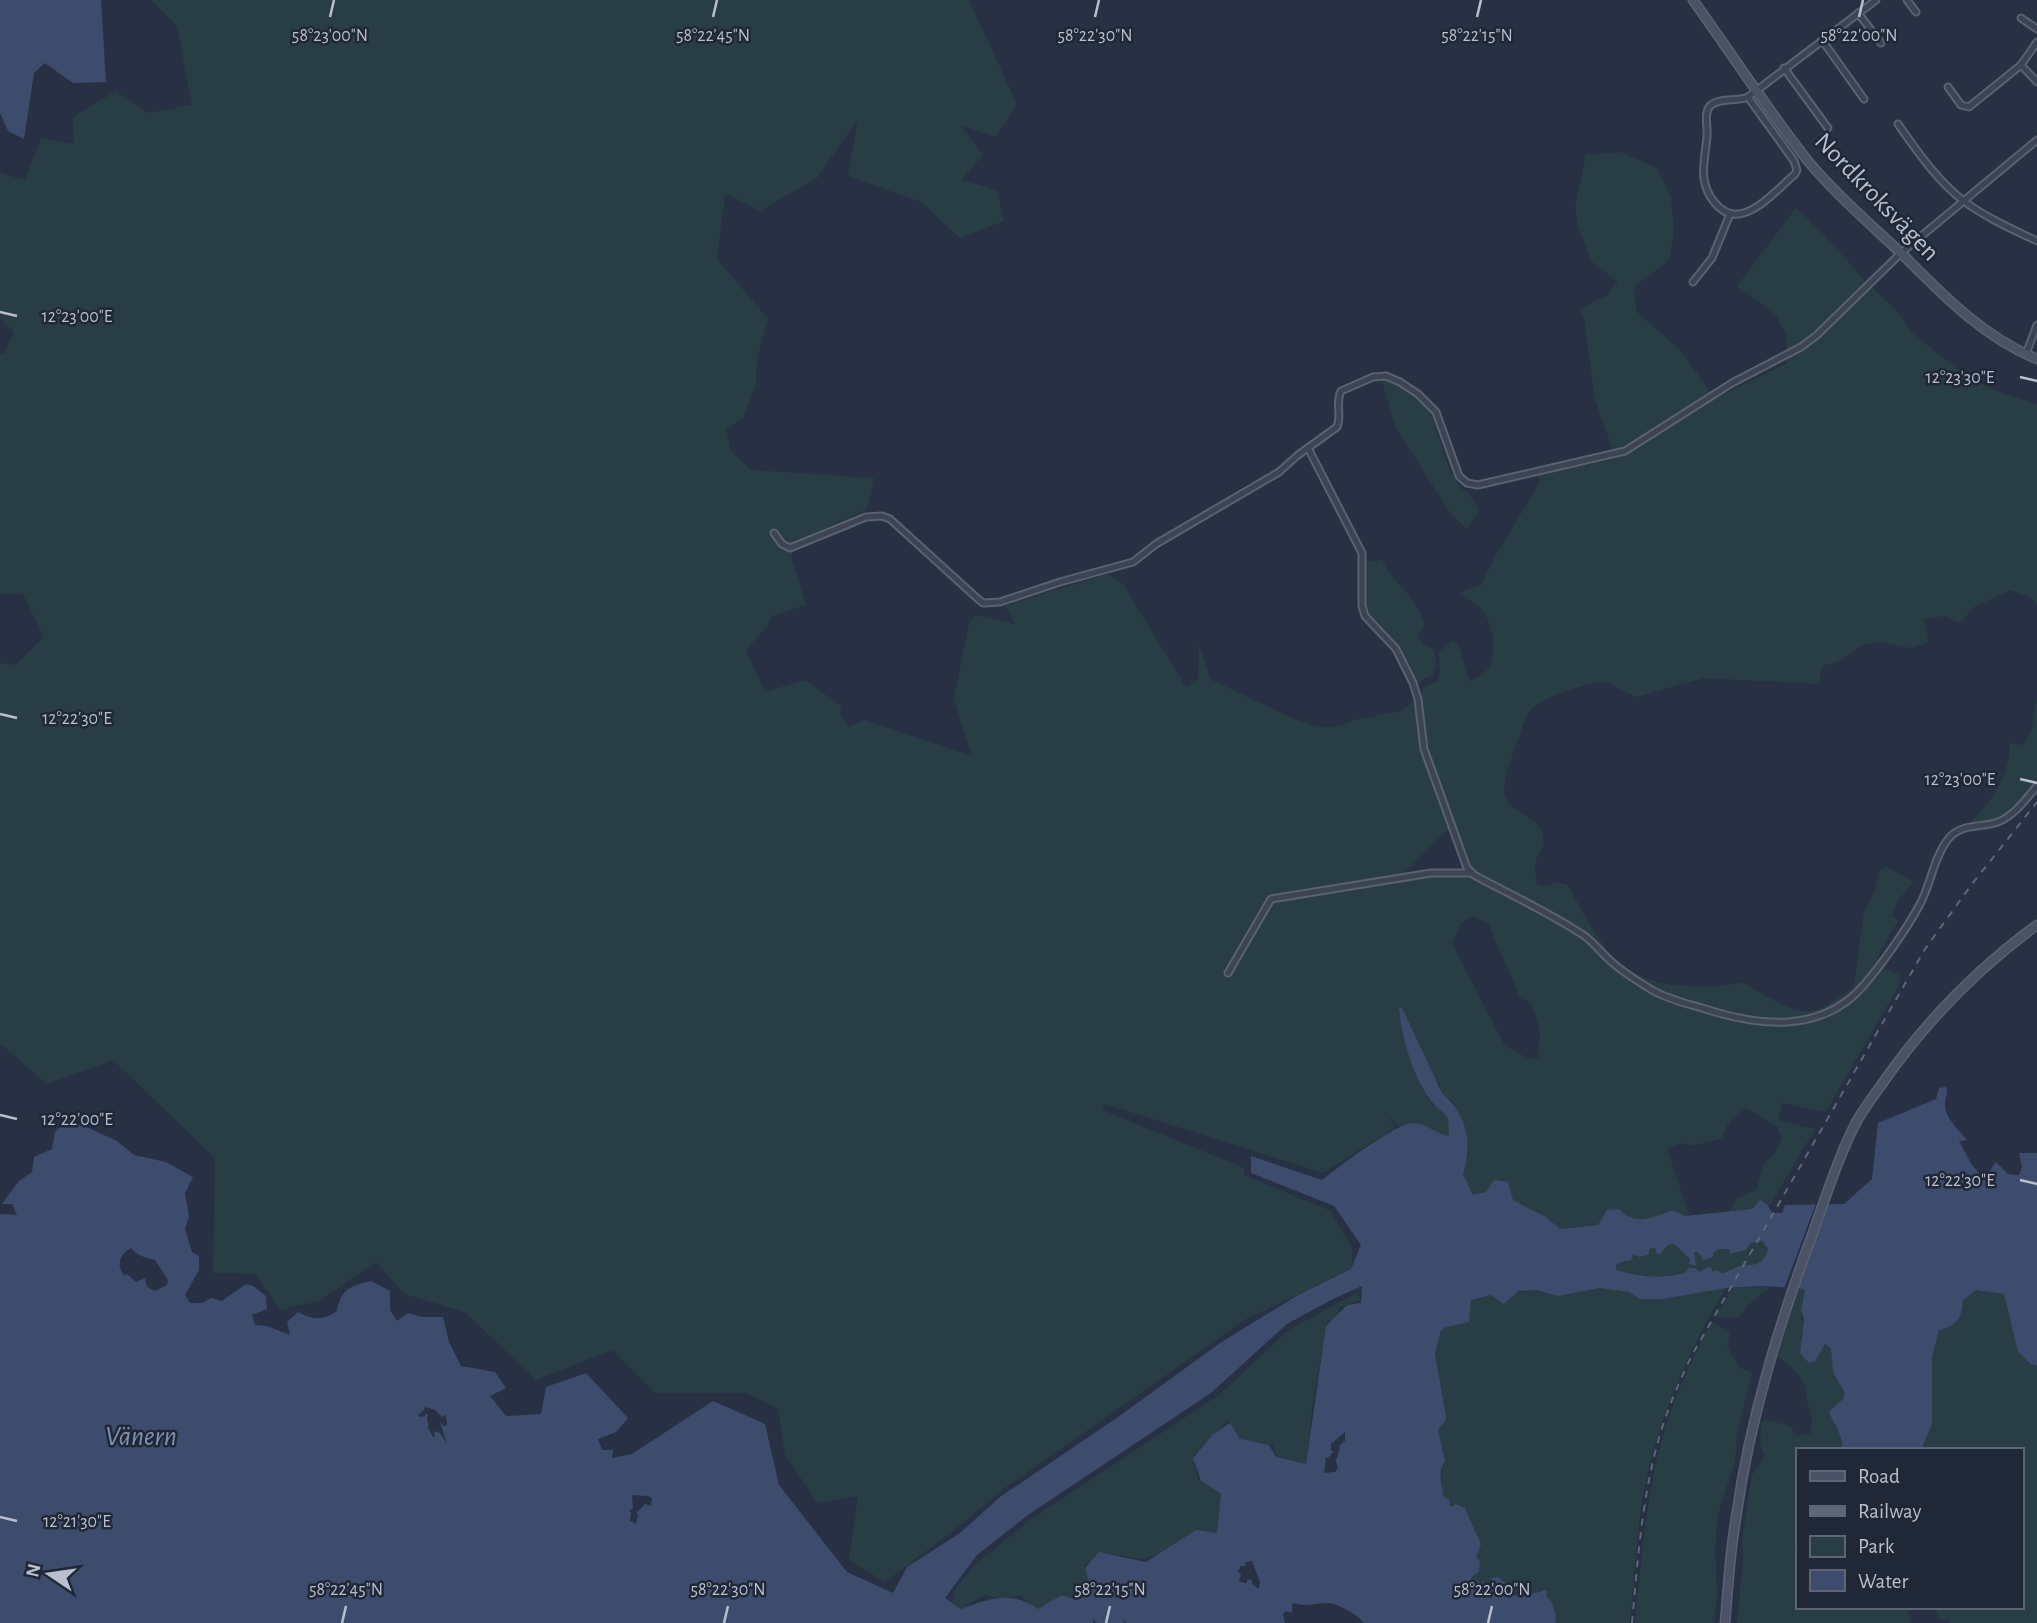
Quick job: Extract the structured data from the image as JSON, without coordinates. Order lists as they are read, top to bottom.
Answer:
{
  "streets": {
    "street": ["Nordkroksvägen"]
  },
  "water": ["Vänern"],
  "legend": [
    "Road",
    "Railway",
    "Park",
    "Water"
  ],
  "north": "left",
  "coordinates": [
    "58°23'00\"N",
    "58°22'45\"N",
    "58°22'30\"N",
    "58°22'15\"N",
    "58°22'00\"N",
    "12°23'00\"E",
    "12°23'30\"E",
    "12°22'30\"E",
    "12°22'00\"E",
    "12°21'30\"E"
  ]
}
